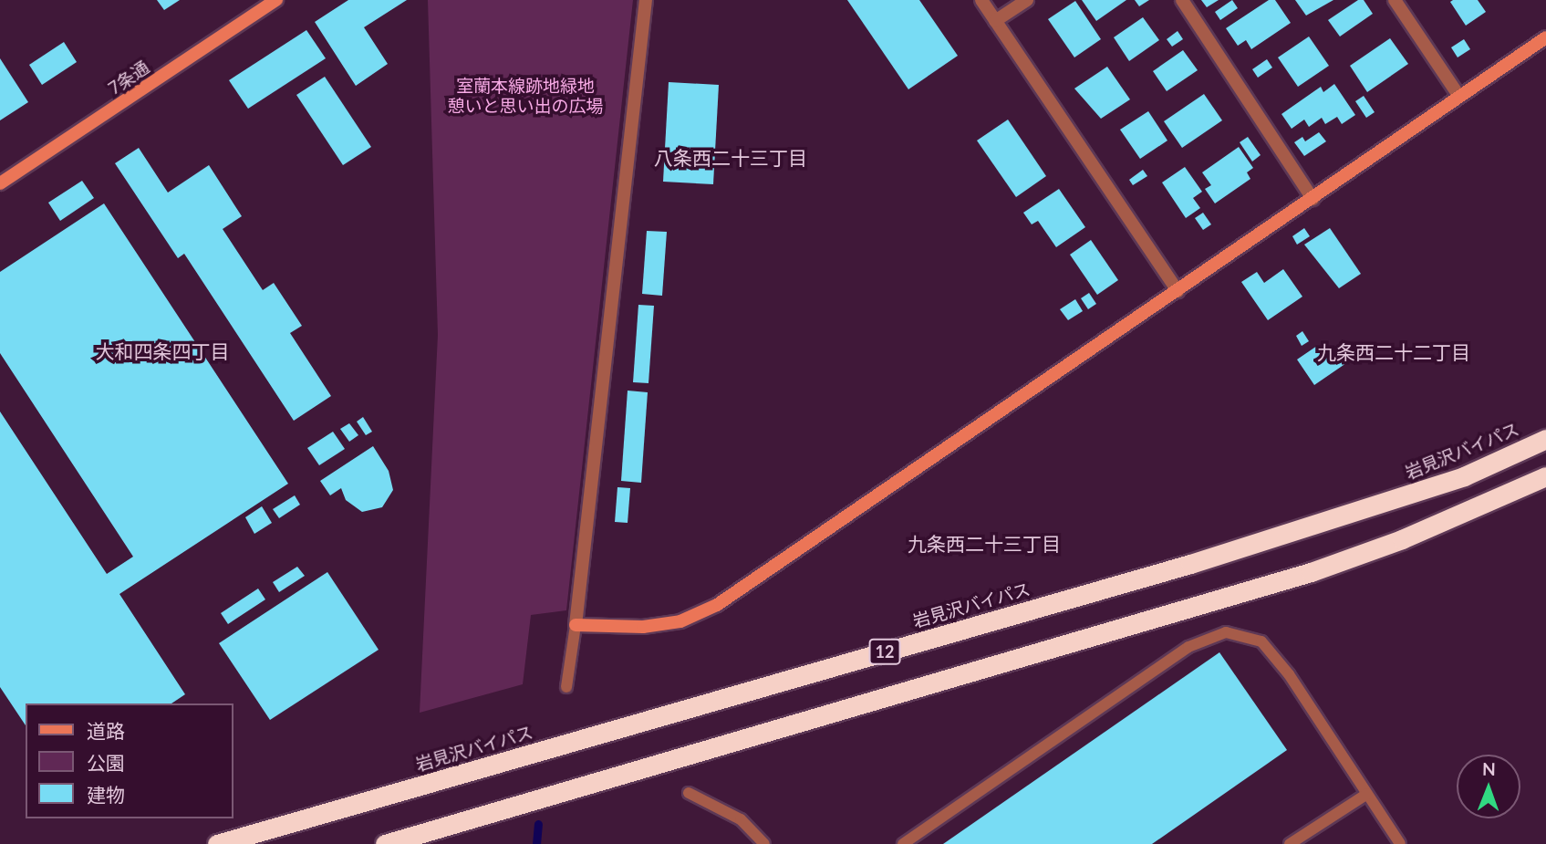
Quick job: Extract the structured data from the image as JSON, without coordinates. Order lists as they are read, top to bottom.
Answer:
{
  "streets": {
    "highway": ["岩見沢バイパス", "12"],
    "street": ["7条通"]
  },
  "districts": [
    "八条西二十三丁目",
    "大和四条四丁目",
    "九条西二十二丁目",
    "九条西二十三丁目"
  ],
  "parks": ["室蘭本線跡地緑地 憩いと思い出の広場"],
  "legend": ["道路", "公園", "建物"],
  "north": "top"
}
